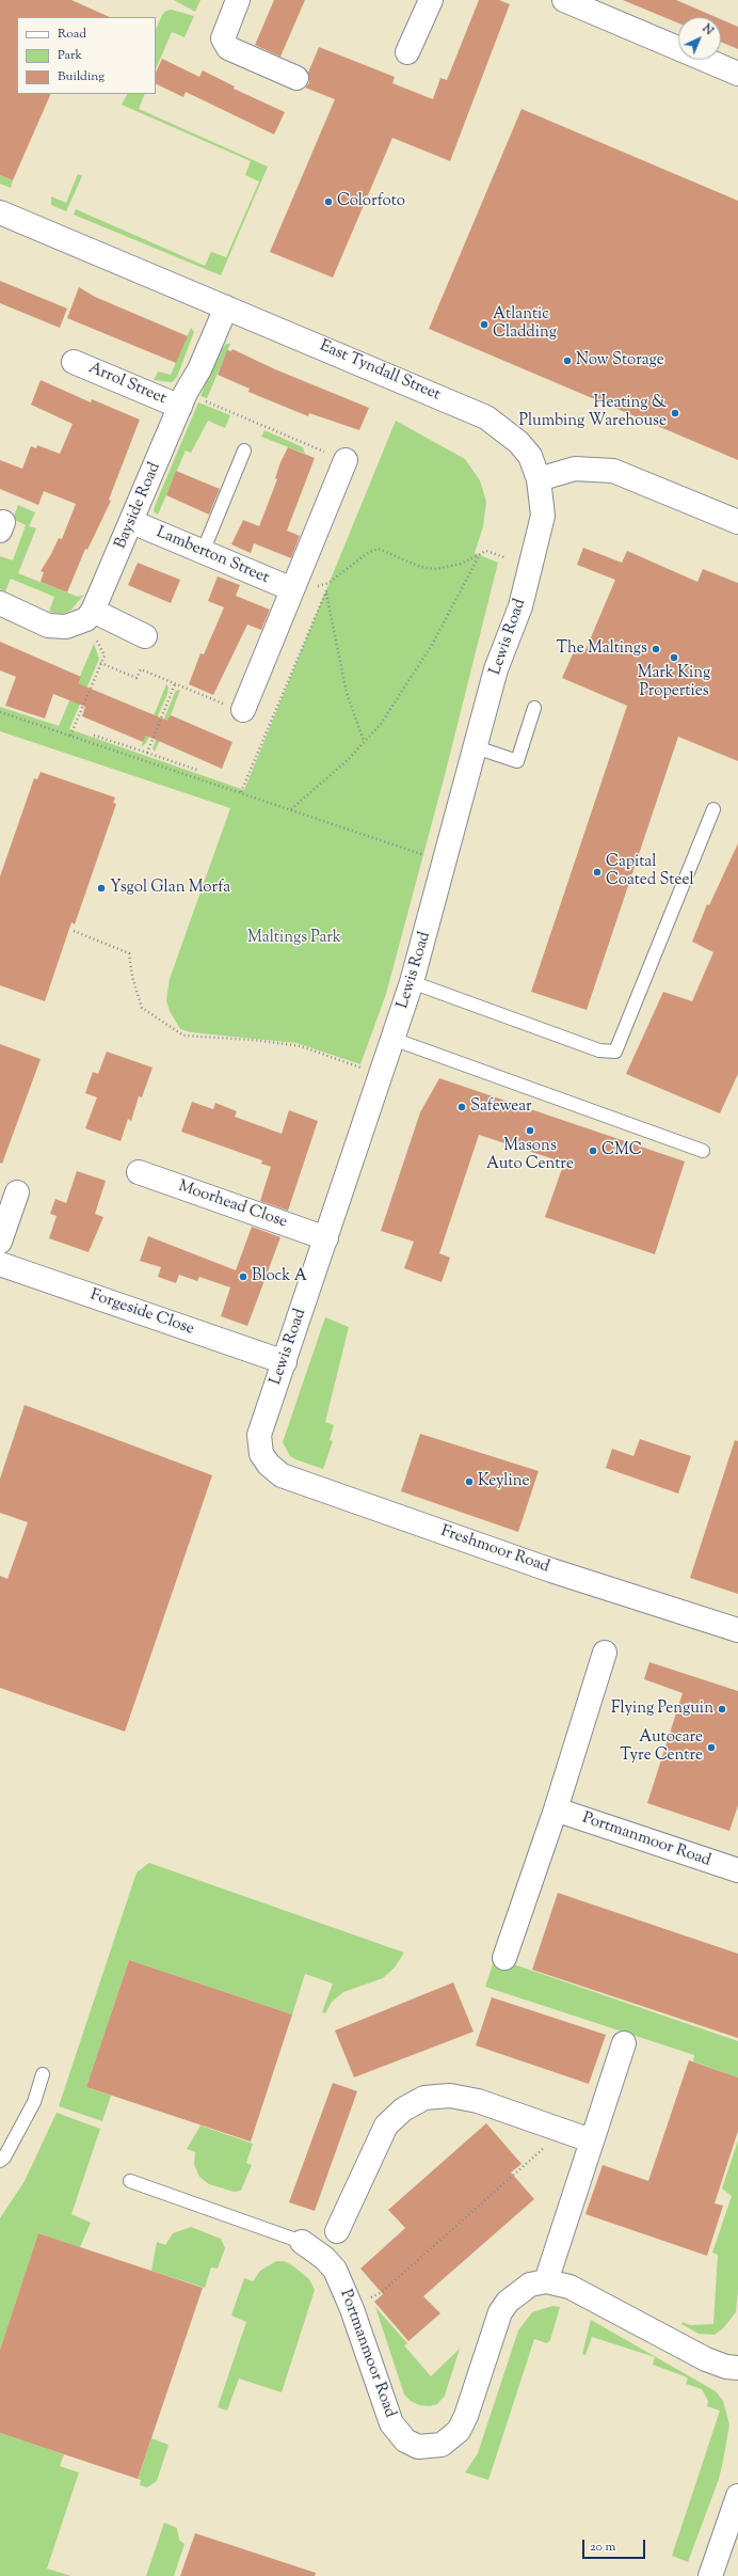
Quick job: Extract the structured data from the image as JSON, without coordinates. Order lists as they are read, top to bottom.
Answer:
{
  "streets": {
    "street": [
      "East Tyndall Street",
      "Arrol Street",
      "Bayside Road",
      "Lamberton Street",
      "Lewis Road",
      "Moorhead Close",
      "Forgeside Close",
      "Freshmoor Road",
      "Portmanmoor Road"
    ]
  },
  "crossings": [
    ["East Tyndall Street", "Bayside Road"],
    ["East Tyndall Street", "Lewis Road"],
    ["Arrol Street", "Bayside Road"],
    ["Bayside Road", "Lamberton Street"],
    ["Lewis Road", "Moorhead Close"],
    ["Lewis Road", "Forgeside Close"],
    ["Lewis Road", "Freshmoor Road"]
  ],
  "parks": ["Maltings Park"],
  "places": [
    "Colorfoto",
    "Atlantic Cladding",
    "Now Storage",
    "Heating & Plumbing Warehouse",
    "The Maltings",
    "Mark King Properties",
    "Capital Coated Steel",
    "Ysgol Glan Morfa",
    "Safewear",
    "Masons Auto Centre",
    "CMC",
    "Block A",
    "Keyline",
    "Flying Penguin",
    "Autocare Tyre Centre"
  ],
  "legend": ["Road", "Park", "Building"],
  "scale_bar": "20 m",
  "north": "top right"
}
